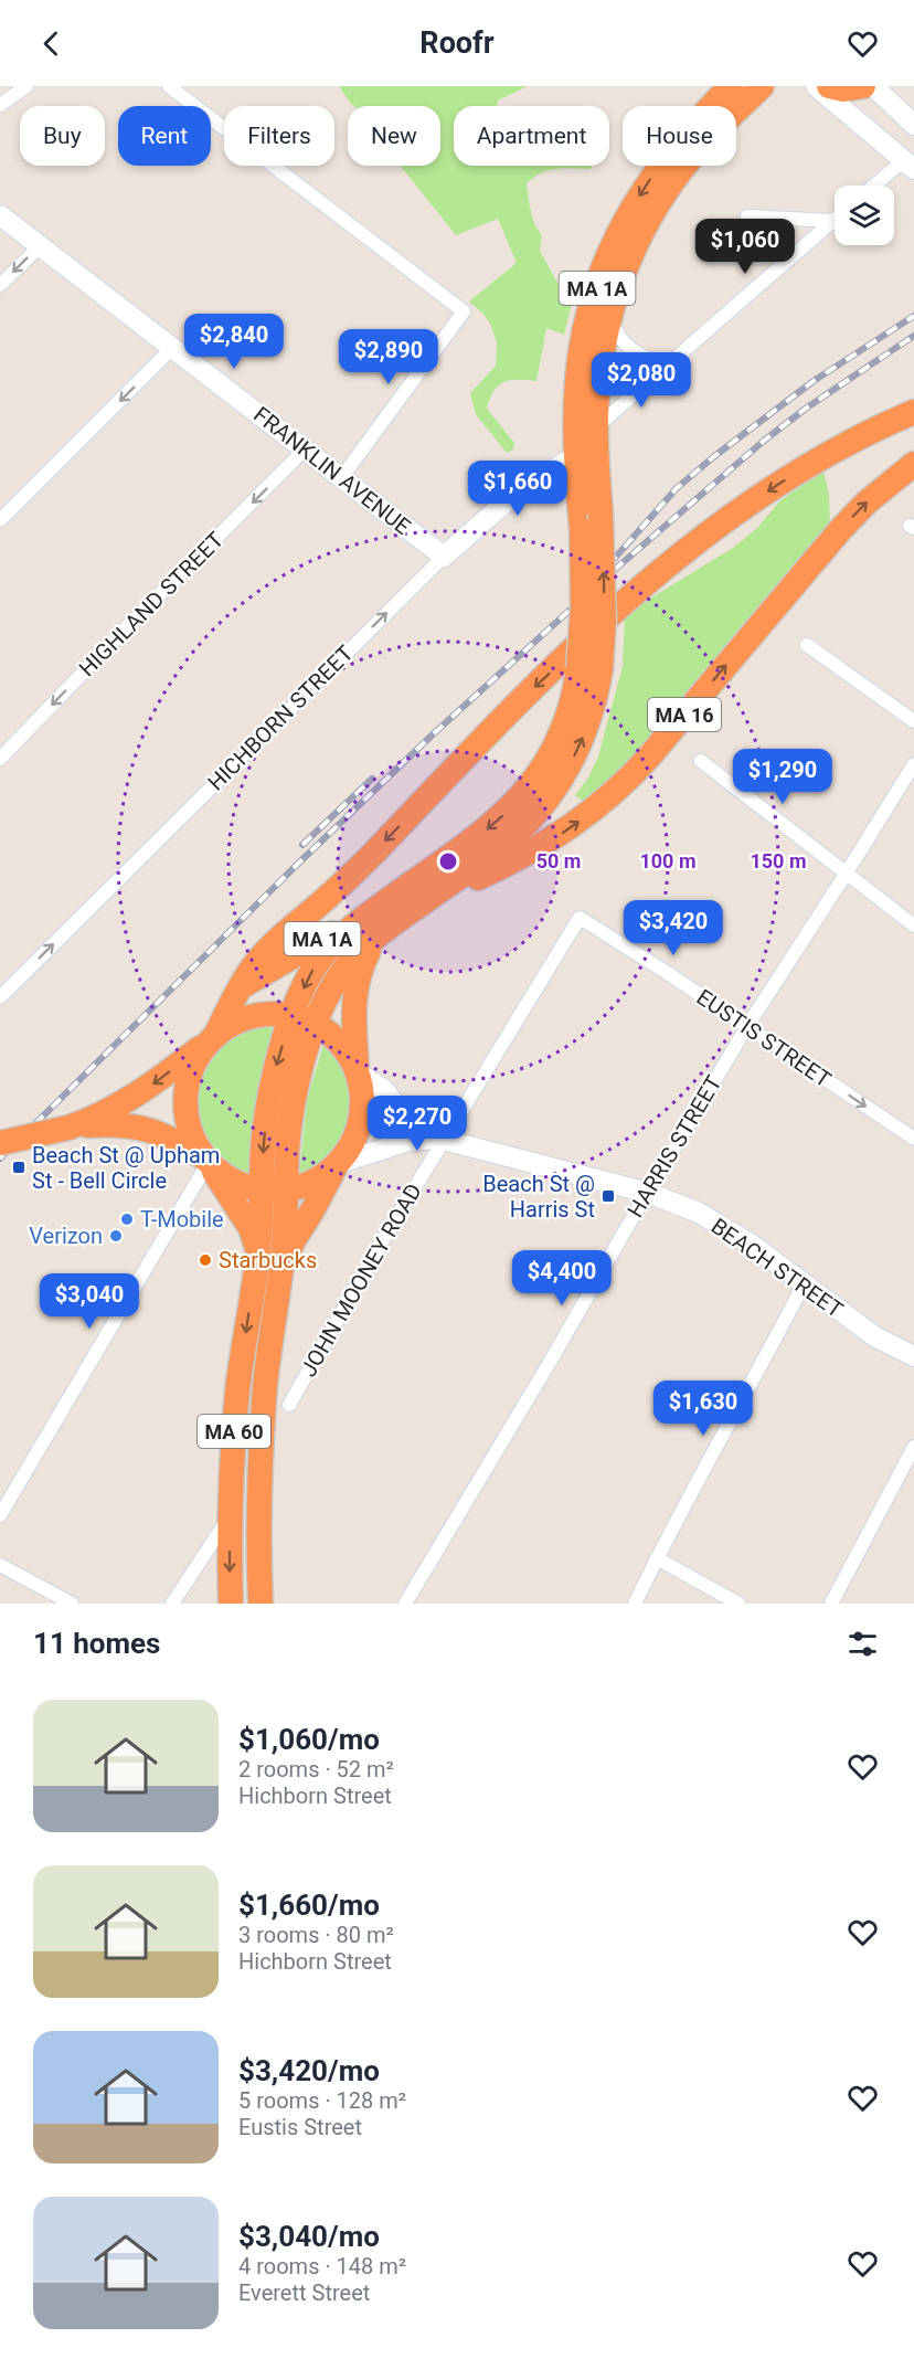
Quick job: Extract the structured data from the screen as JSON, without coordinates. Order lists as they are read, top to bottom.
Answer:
{
  "streets": {
    "highway": ["MA 1A", "MA 16", "MA 60"],
    "street": [
      "FRANKLIN AVENUE",
      "HIGHLAND STREET",
      "HICHBORN STREET",
      "EUSTIS STREET",
      "HARRIS STREET",
      "BEACH STREET",
      "JOHN MOONEY ROAD"
    ]
  },
  "crossings": [
    ["MA 1A", "MA 16"],
    ["MA 1A", "HICHBORN STREET"],
    ["MA 1A", "BEACH STREET"],
    ["MA 1A", "MA 60"],
    ["FRANKLIN AVENUE", "HIGHLAND STREET"],
    ["FRANKLIN AVENUE", "HICHBORN STREET"],
    ["MA 16", "MA 60"],
    ["EUSTIS STREET", "HARRIS STREET"],
    ["EUSTIS STREET", "JOHN MOONEY ROAD"],
    ["HARRIS STREET", "BEACH STREET"],
    ["BEACH STREET", "JOHN MOONEY ROAD"]
  ],
  "one_way": ["HIGHLAND STREET", "HICHBORN STREET", "EUSTIS STREET"],
  "places": {
    "transit": ["Beach St @ Upham St - Bell Circle", "Beach St @ Harris St"],
    "other": ["T-Mobile", "Verizon", "Starbucks"]
  },
  "page": {
    "header": "Roofr",
    "chip": [
      "Buy",
      "Rent",
      "Filters",
      "New",
      "Apartment",
      "House"
    ],
    "price": [
      "$1,060",
      "$2,840",
      "$2,890",
      "$2,080",
      "$1,660",
      "$1,290",
      "$3,420",
      "$2,270",
      "$4,400",
      "$3,040",
      "$1,630"
    ],
    "heading": "11 homes",
    "list": [
      {
        "name": "$1,060/mo",
        "note": "2 rooms · 52 m² · Hichborn Street"
      },
      {
        "name": "$1,660/mo",
        "note": "3 rooms · 80 m² · Hichborn Street"
      },
      {
        "name": "$3,420/mo",
        "note": "5 rooms · 128 m² · Eustis Street"
      },
      {
        "name": "$3,040/mo",
        "note": "4 rooms · 148 m² · Everett Street"
      }
    ]
  },
  "rings": ["50 m", "100 m", "150 m"]
}
